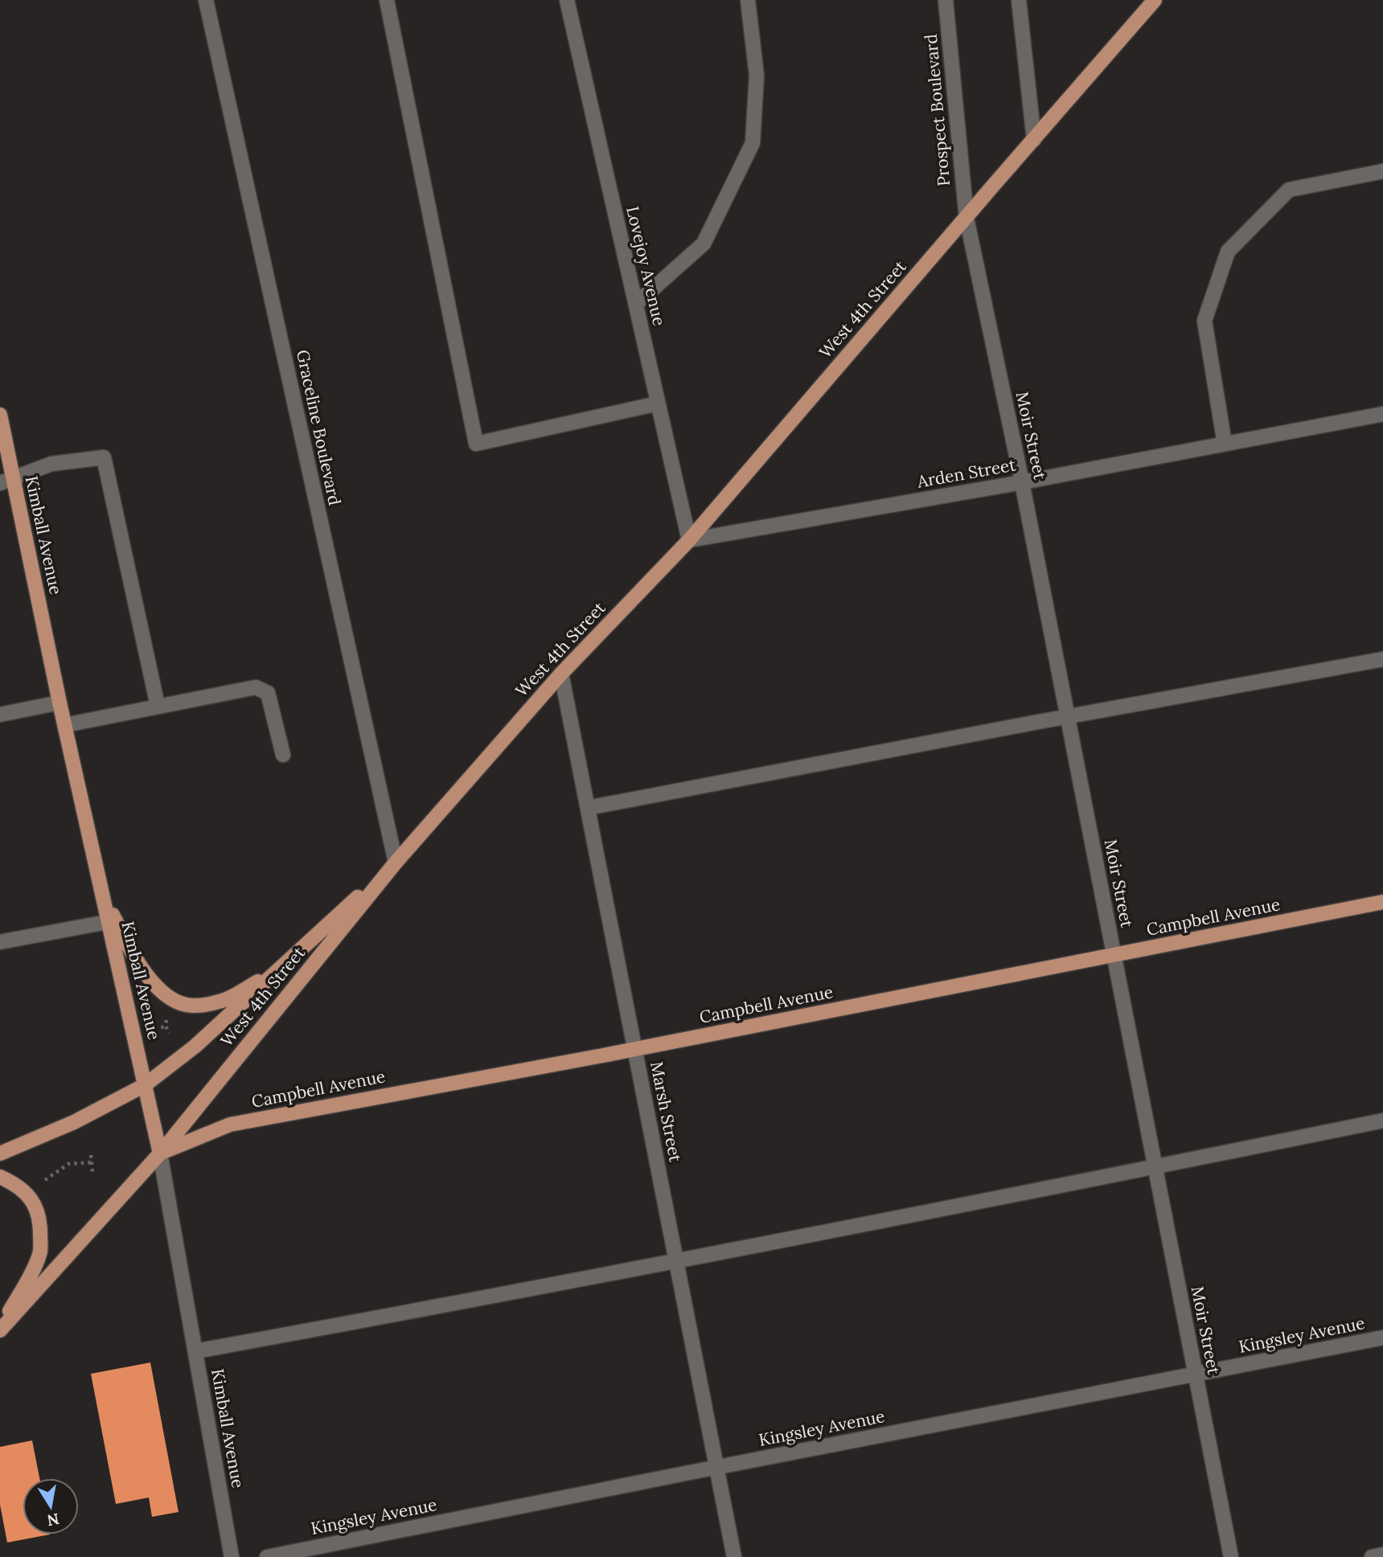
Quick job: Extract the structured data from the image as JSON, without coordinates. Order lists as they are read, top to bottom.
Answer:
{
  "streets": {
    "main road": ["West 4th Street", "Kimball Avenue", "Campbell Avenue"],
    "street": [
      "Prospect Boulevard",
      "Lovejoy Avenue",
      "Graceline Boulevard",
      "Moir Street",
      "Arden Street",
      "Marsh Street",
      "Kingsley Avenue"
    ]
  },
  "crossings": [
    ["Prospect Boulevard", "West 4th Street"],
    ["Prospect Boulevard", "Moir Street"],
    ["Lovejoy Avenue", "West 4th Street"],
    ["Lovejoy Avenue", "Arden Street"],
    ["West 4th Street", "Graceline Boulevard"],
    ["West 4th Street", "Moir Street"],
    ["West 4th Street", "Arden Street"],
    ["West 4th Street", "Kimball Avenue"],
    ["West 4th Street", "Campbell Avenue"],
    ["West 4th Street", "Marsh Street"],
    ["Moir Street", "Arden Street"],
    ["Moir Street", "Campbell Avenue"],
    ["Moir Street", "Kingsley Avenue"],
    ["Kimball Avenue", "Campbell Avenue"],
    ["Campbell Avenue", "Marsh Street"],
    ["Marsh Street", "Kingsley Avenue"]
  ],
  "north": "bottom"
}
